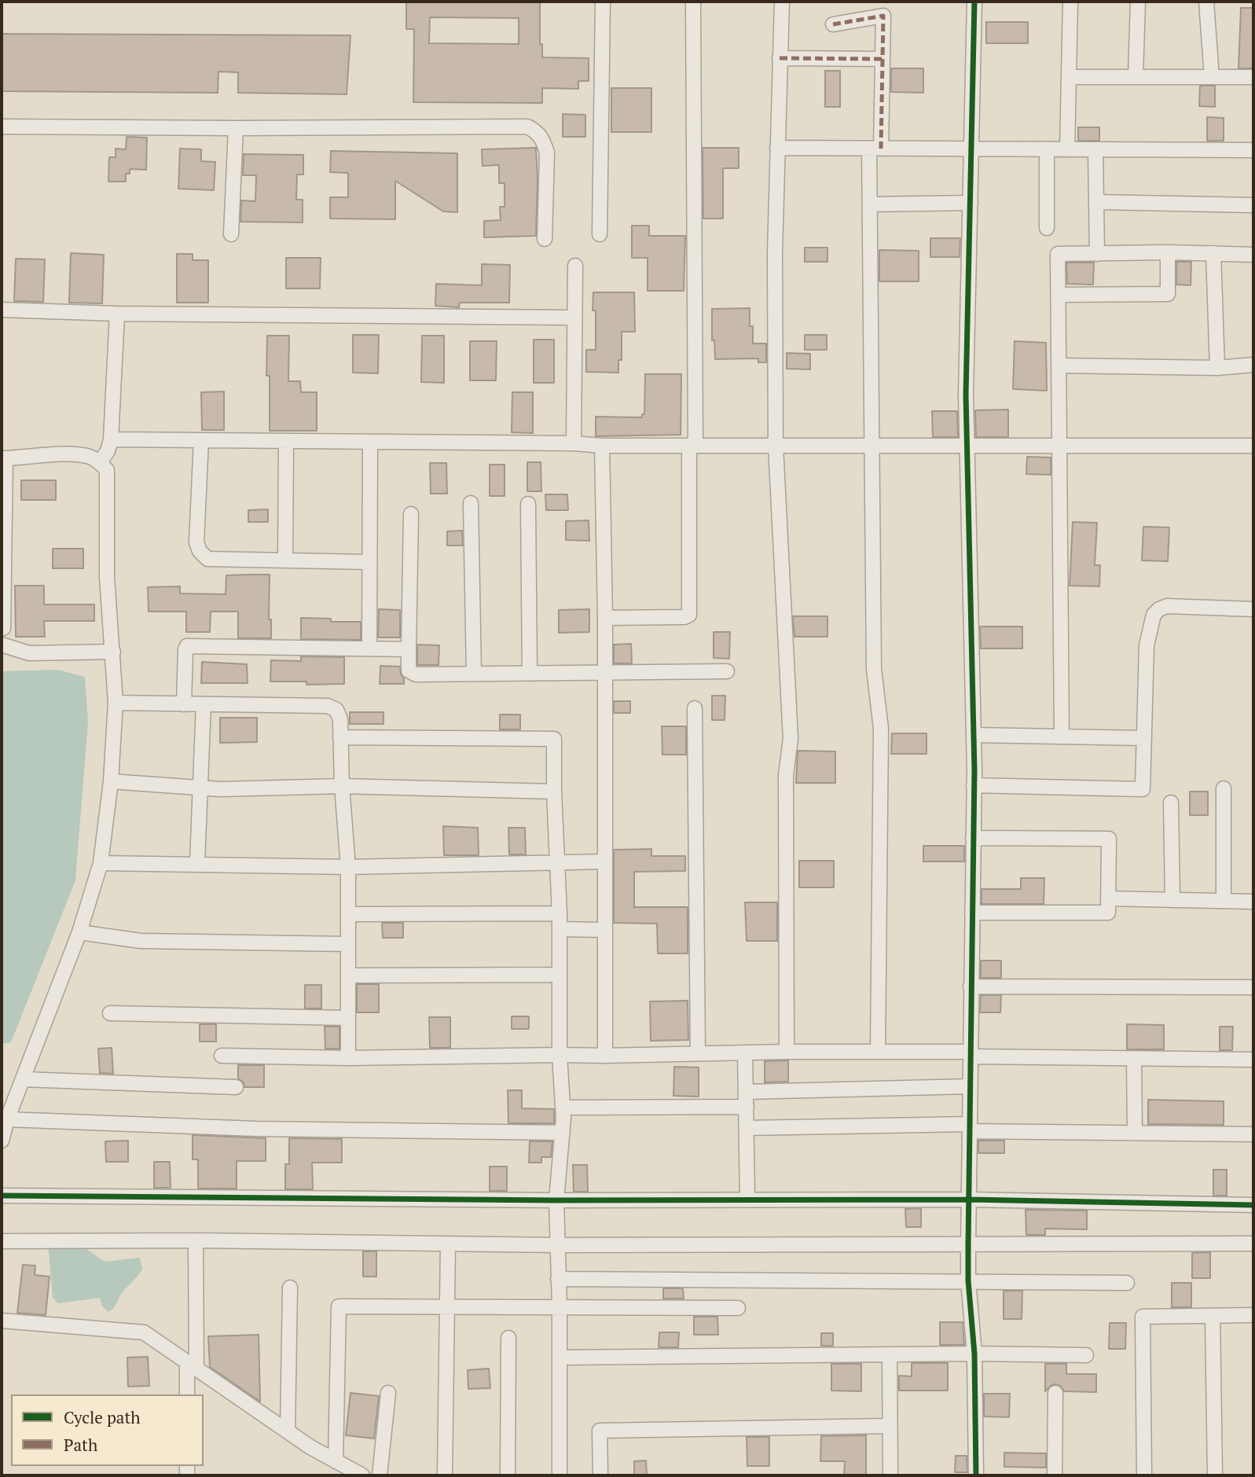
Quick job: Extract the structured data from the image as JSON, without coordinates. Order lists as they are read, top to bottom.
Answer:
{
  "legend": ["Cycle path", "Path"]
}
